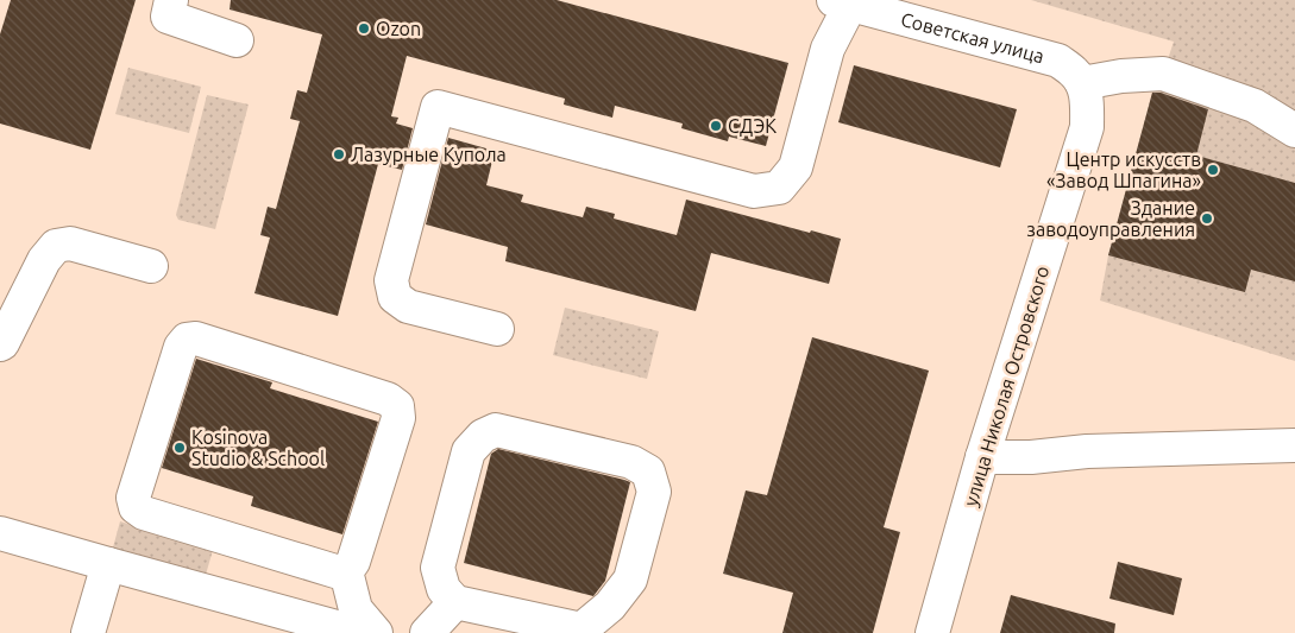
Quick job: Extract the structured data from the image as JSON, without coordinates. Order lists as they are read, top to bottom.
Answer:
{
  "streets": {
    "street": ["Советская улица", "улица Николая Островского"]
  },
  "crossings": [
    ["Советская улица", "улица Николая Островского"]
  ],
  "places": [
    "Ozon",
    "СДЭК",
    "Лазурные Купола",
    "Центр искусств «Завод Шпагина»",
    "Здание заводоуправления",
    "Kosinova Studio & School"
  ]
}
